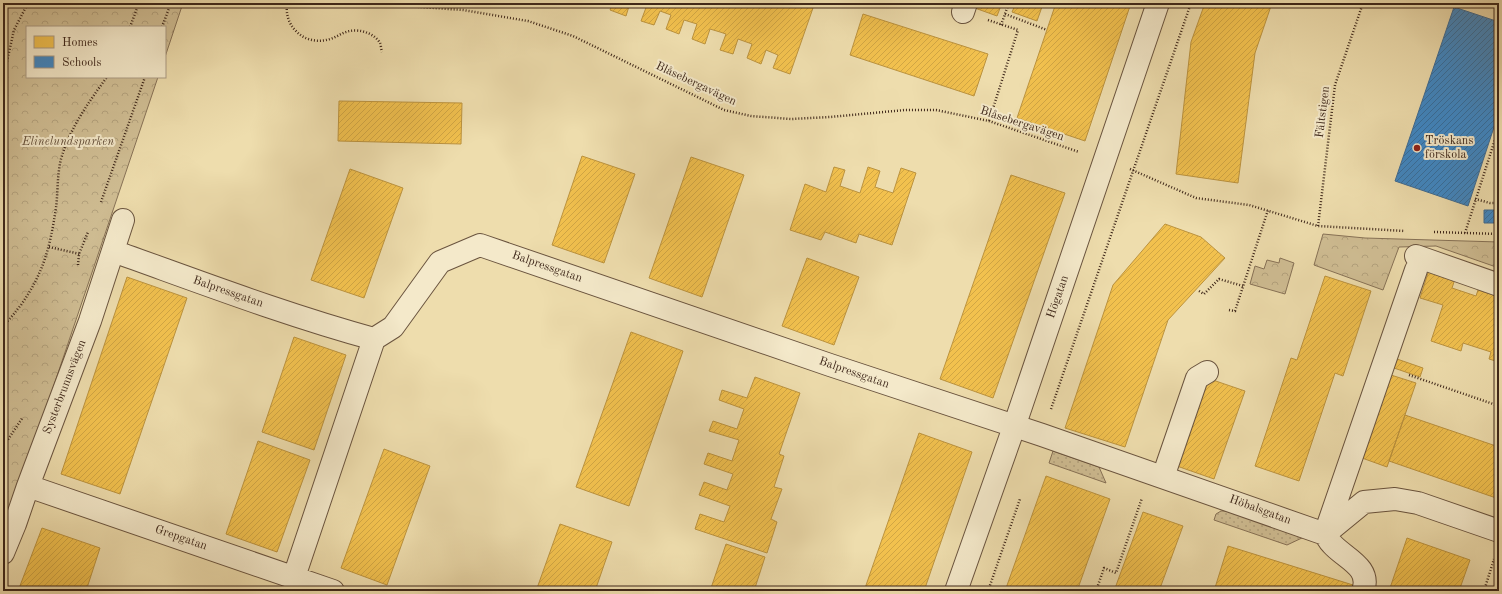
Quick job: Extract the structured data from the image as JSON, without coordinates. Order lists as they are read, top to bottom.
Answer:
{
  "streets": {
    "street": [
      "Balpressgatan",
      "Högatan",
      "Systerbrunnsvägen",
      "Höbalsgatan",
      "Grepgatan"
    ],
    "path": ["Blåsebergavägen", "Fältstigen"]
  },
  "crossings": [
    ["Blåsebergavägen", "Fältstigen"],
    ["Blåsebergavägen", "Högatan"],
    ["Balpressgatan", "Högatan"],
    ["Balpressgatan", "Systerbrunnsvägen"],
    ["Balpressgatan", "Höbalsgatan"],
    ["Högatan", "Höbalsgatan"],
    ["Systerbrunnsvägen", "Grepgatan"]
  ],
  "parks": ["Elinelundsparken"],
  "places": ["Tröskans förskola"],
  "legend": ["Homes", "Schools"]
}
